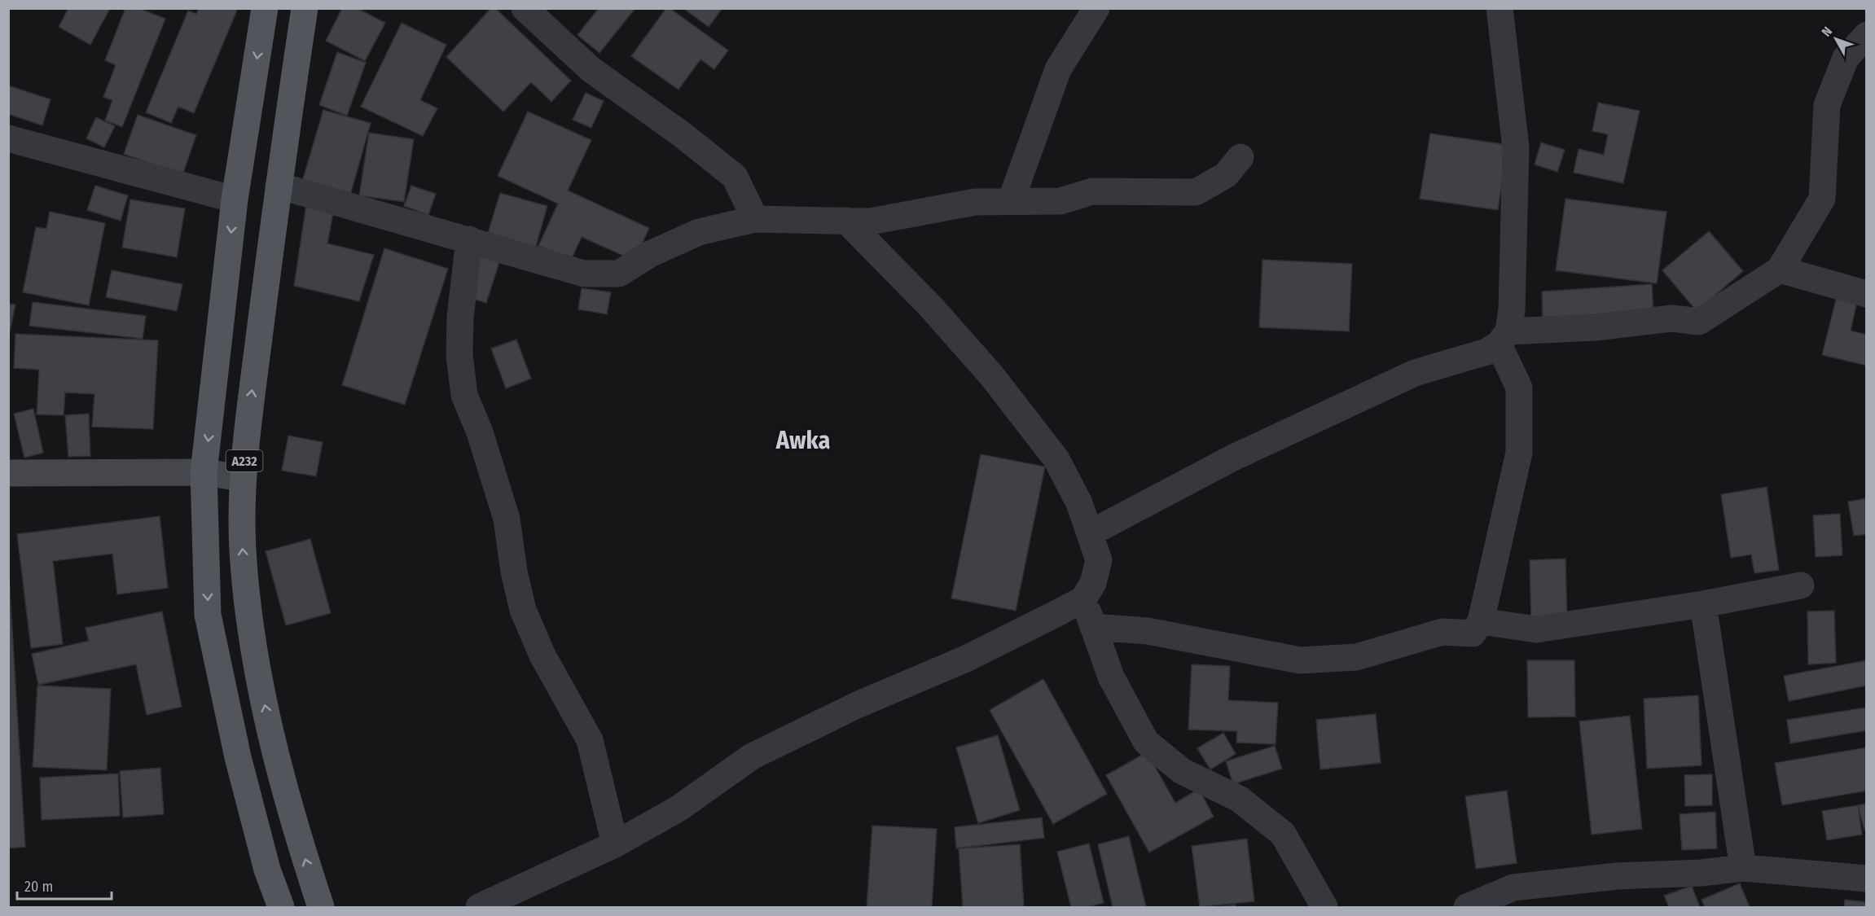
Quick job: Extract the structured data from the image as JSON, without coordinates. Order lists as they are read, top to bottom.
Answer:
{
  "streets": {
    "main road": ["A232"]
  },
  "districts": ["Awka"],
  "scale_bar": "20 m",
  "north": "top left"
}
